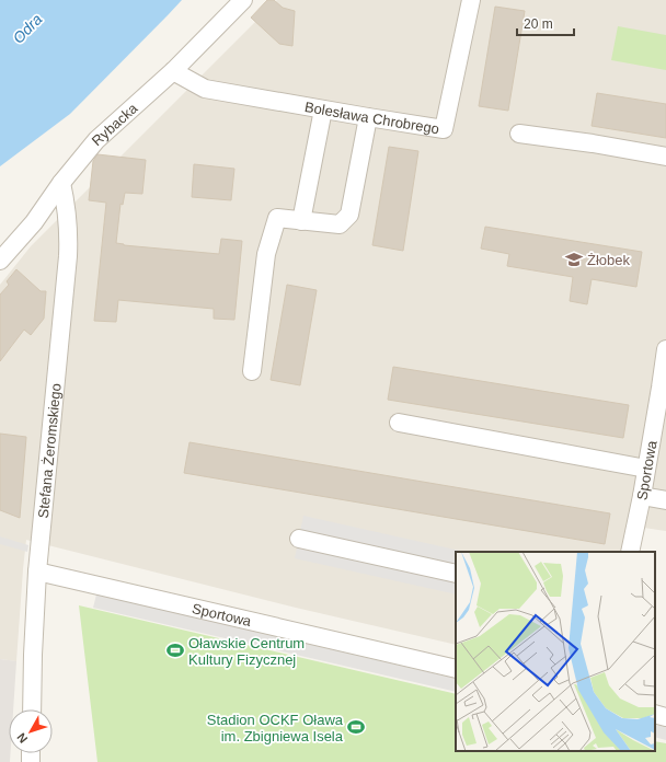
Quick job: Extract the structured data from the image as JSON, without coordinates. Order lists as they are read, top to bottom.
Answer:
{
  "streets": {
    "street": [
      "Bolesława Chrobrego",
      "Rybacka",
      "Stefana Żeromskiego",
      "Sportowa"
    ]
  },
  "crossings": [
    ["Bolesława Chrobrego", "Rybacka"],
    ["Rybacka", "Stefana Żeromskiego"],
    ["Stefana Żeromskiego", "Sportowa"]
  ],
  "water": ["Odra"],
  "places": {
    "school or university": ["Żłobek"],
    "sports": ["Oławskie Centrum Kultury Fizycznej", "Stadion OCKF Oława im. Zbigniewa Isela"]
  },
  "scale_bar": "20 m",
  "north": "bottom left"
}
